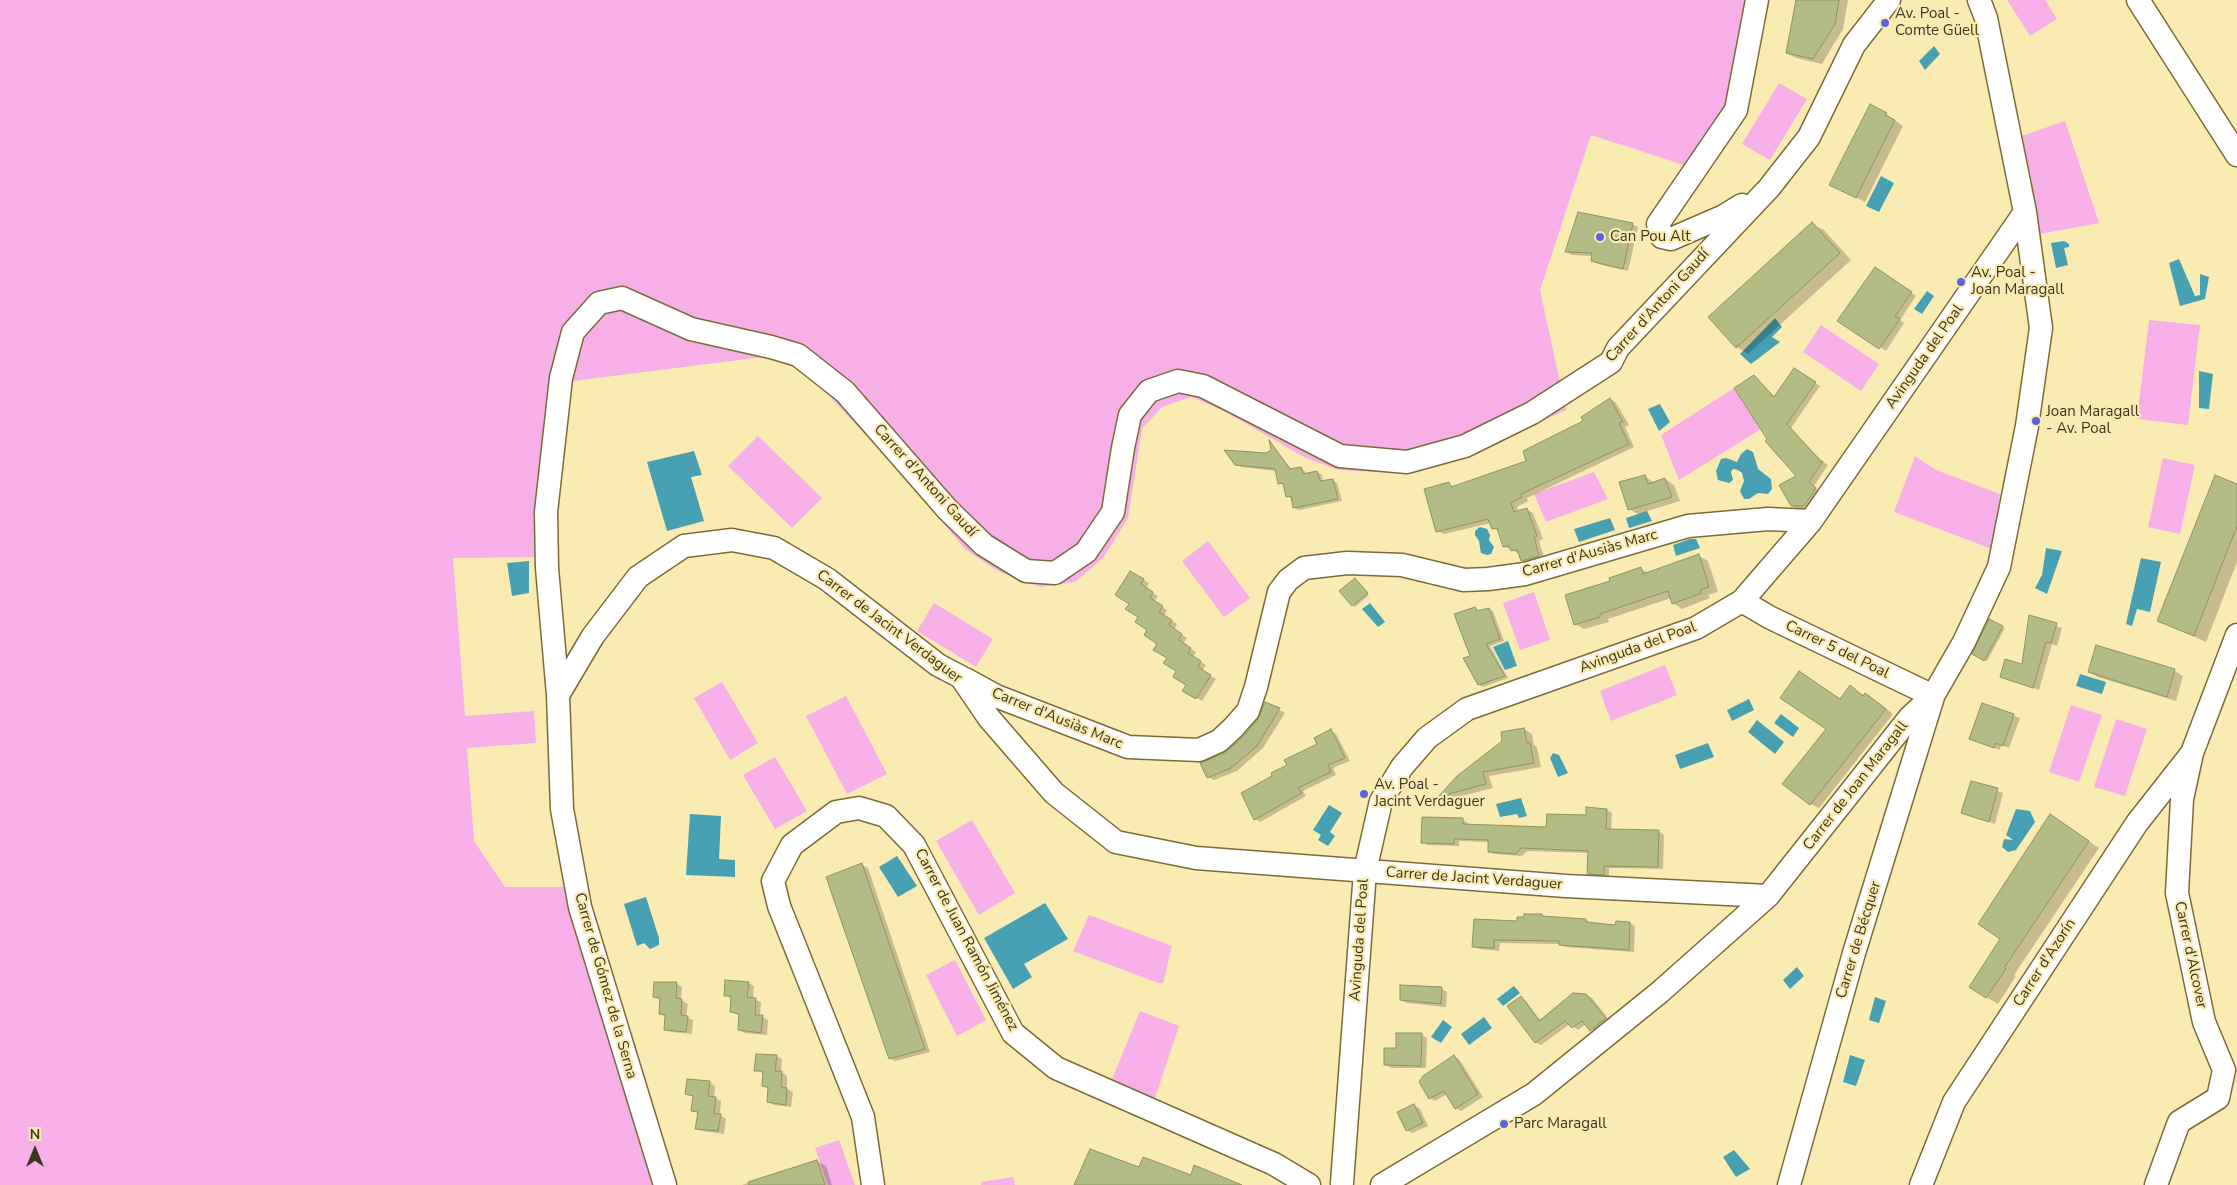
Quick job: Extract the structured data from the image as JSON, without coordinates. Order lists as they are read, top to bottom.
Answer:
{
  "streets": {
    "street": [
      "Carrer d'Antoni Gaudí",
      "Avinguda del Poal",
      "Carrer d'Ausiàs Marc",
      "Carrer de Jacint Verdaguer",
      "Carrer 5 del Poal",
      "Carrer de Joan Maragall",
      "Carrer de Juan Ramón Jiménez",
      "Carrer de Bécquer",
      "Carrer d'Alcover",
      "Carrer d'Azorín",
      "Carrer de Gómez de la Serna"
    ]
  },
  "crossings": [
    ["Carrer d'Antoni Gaudí", "Carrer de Jacint Verdaguer"],
    ["Carrer d'Antoni Gaudí", "Carrer de Gómez de la Serna"],
    ["Avinguda del Poal", "Carrer d'Ausiàs Marc"],
    ["Avinguda del Poal", "Carrer de Jacint Verdaguer"],
    ["Avinguda del Poal", "Carrer 5 del Poal"],
    ["Avinguda del Poal", "Carrer de Joan Maragall"],
    ["Carrer d'Ausiàs Marc", "Carrer de Jacint Verdaguer"],
    ["Carrer de Jacint Verdaguer", "Carrer de Joan Maragall"],
    ["Carrer de Jacint Verdaguer", "Carrer de Gómez de la Serna"],
    ["Carrer 5 del Poal", "Carrer de Joan Maragall"],
    ["Carrer 5 del Poal", "Carrer de Bécquer"],
    ["Carrer de Joan Maragall", "Carrer de Bécquer"],
    ["Carrer d'Alcover", "Carrer d'Azorín"]
  ],
  "places": [
    "Av. Poal - Comte Güell",
    "Can Pou Alt",
    "Av. Poal - Joan Maragall",
    "Joan Maragall - Av. Poal",
    "Av. Poal - Jacint Verdaguer",
    "Parc Maragall"
  ],
  "north": "top"
}
